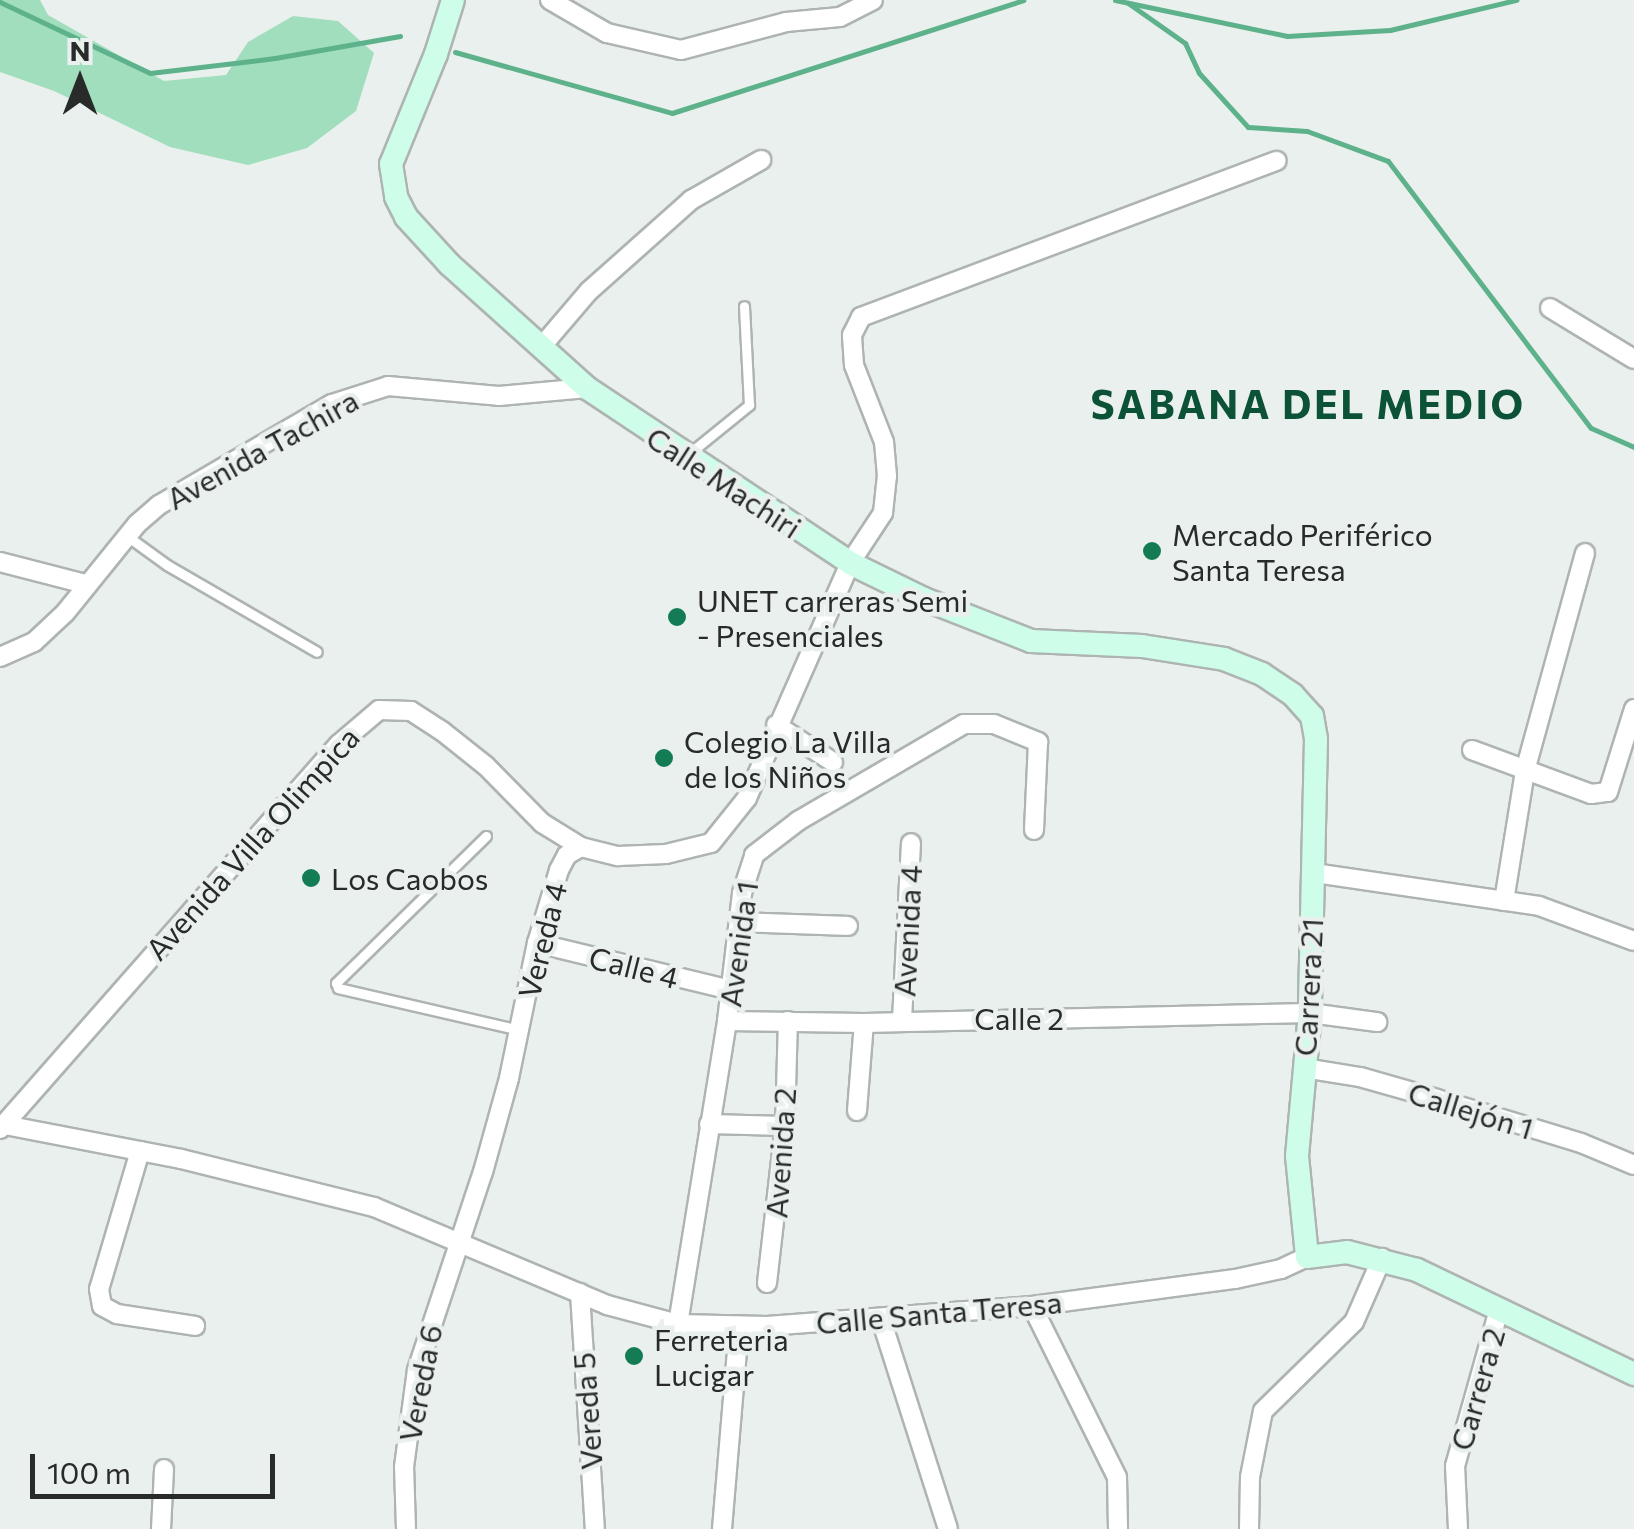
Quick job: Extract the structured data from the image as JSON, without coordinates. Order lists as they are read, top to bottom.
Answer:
{
  "streets": {
    "street": [
      "Avenida Tachira",
      "Calle Machiri",
      "Avenida Villa Olimpica",
      "Avenida 4",
      "Vereda 4",
      "Avenida 1",
      "Calle 4",
      "Carrera 21",
      "Calle 2",
      "Callejón 1",
      "Avenida 2",
      "Calle Santa Teresa",
      "Vereda 6",
      "Carrera 2",
      "Vereda 5"
    ]
  },
  "crossings": [
    ["Avenida Tachira", "Calle Machiri"],
    ["Calle Machiri", "Vereda 4"],
    ["Calle Machiri", "Carrera 21"],
    ["Avenida Villa Olimpica", "Vereda 4"],
    ["Avenida Villa Olimpica", "Calle Santa Teresa"],
    ["Avenida 4", "Calle 2"],
    ["Vereda 4", "Calle 4"],
    ["Vereda 4", "Calle Santa Teresa"],
    ["Vereda 4", "Vereda 6"],
    ["Avenida 1", "Calle 4"],
    ["Avenida 1", "Calle 2"],
    ["Avenida 1", "Calle Santa Teresa"],
    ["Carrera 21", "Calle 2"],
    ["Carrera 21", "Callejón 1"],
    ["Carrera 21", "Calle Santa Teresa"],
    ["Calle 2", "Avenida 2"],
    ["Calle Santa Teresa", "Vereda 6"],
    ["Calle Santa Teresa", "Carrera 2"],
    ["Calle Santa Teresa", "Vereda 5"]
  ],
  "districts": ["SABANA DEL MEDIO"],
  "places": [
    "Mercado Periférico Santa Teresa",
    "UNET carreras Semi - Presenciales",
    "Colegio La Villa de los Niños",
    "Los Caobos",
    "Ferreteria Lucigar"
  ],
  "scale_bar": "100 m",
  "north": "top"
}
